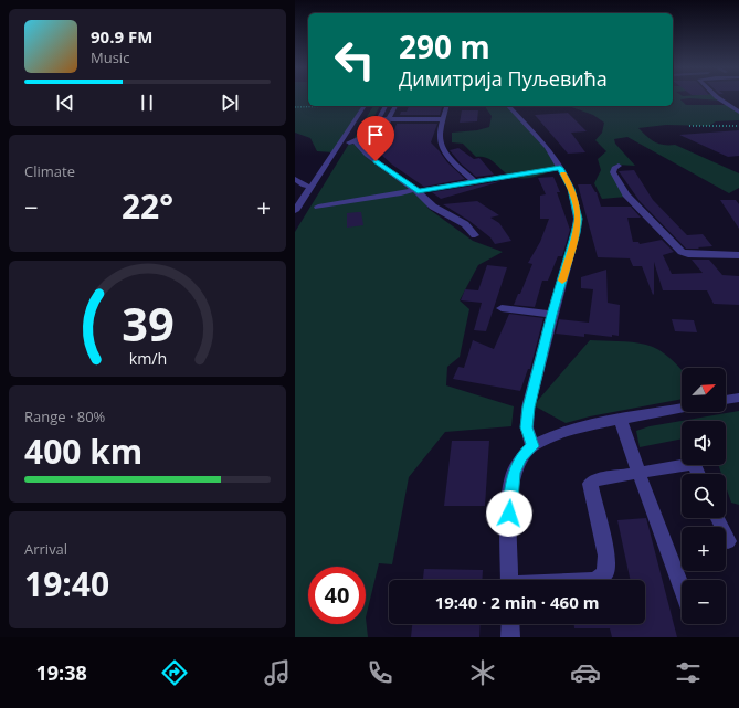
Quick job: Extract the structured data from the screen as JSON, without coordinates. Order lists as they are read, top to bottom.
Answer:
{
  "north": "top right",
  "page": {
    "turn": ["290 m", "Димитрија Пуљевића"],
    "song": ["90.9 FM", "Music"],
    "tile": [
      "Climate",
      ["Range · 80%", "400 km"],
      ["Arrival", "19:40"]
    ],
    "heat": ["−", "22°", "+"],
    "map_buttons": ["+", "−"],
    "limit": "40",
    "trip": "19:40 · 2 min · 460 m",
    "tabs": "19:38",
    "gauge": ["39", "km/h"]
  }
}
